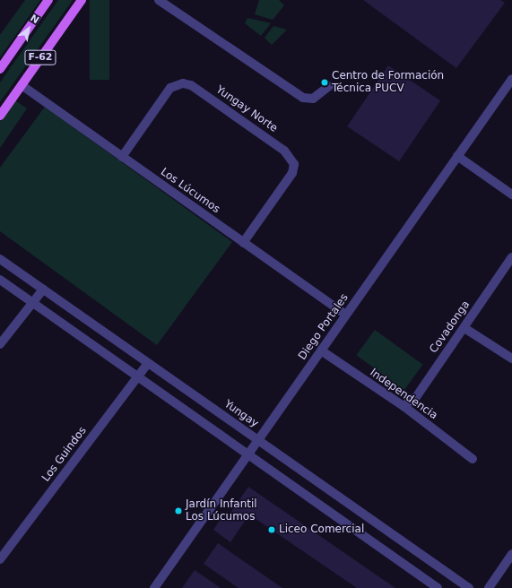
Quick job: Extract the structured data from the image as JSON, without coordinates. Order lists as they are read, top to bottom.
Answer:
{
  "streets": {
    "main road": ["F-62"],
    "street": [
      "Yungay Norte",
      "Los Lúcumos",
      "Diego Portales",
      "Covadonga",
      "Independencia",
      "Yungay",
      "Los Guindos"
    ]
  },
  "crossings": [
    ["F-62", "Los Lúcumos"],
    ["Yungay Norte", "Los Lúcumos"],
    ["Los Lúcumos", "Diego Portales"],
    ["Diego Portales", "Independencia"],
    ["Diego Portales", "Yungay"],
    ["Covadonga", "Independencia"],
    ["Yungay", "Los Guindos"]
  ],
  "places": ["Centro de Formación Técnica PUCV", "Jardín Infantil Los Lúcumos", "Liceo Comercial"],
  "north": "top right"
}
